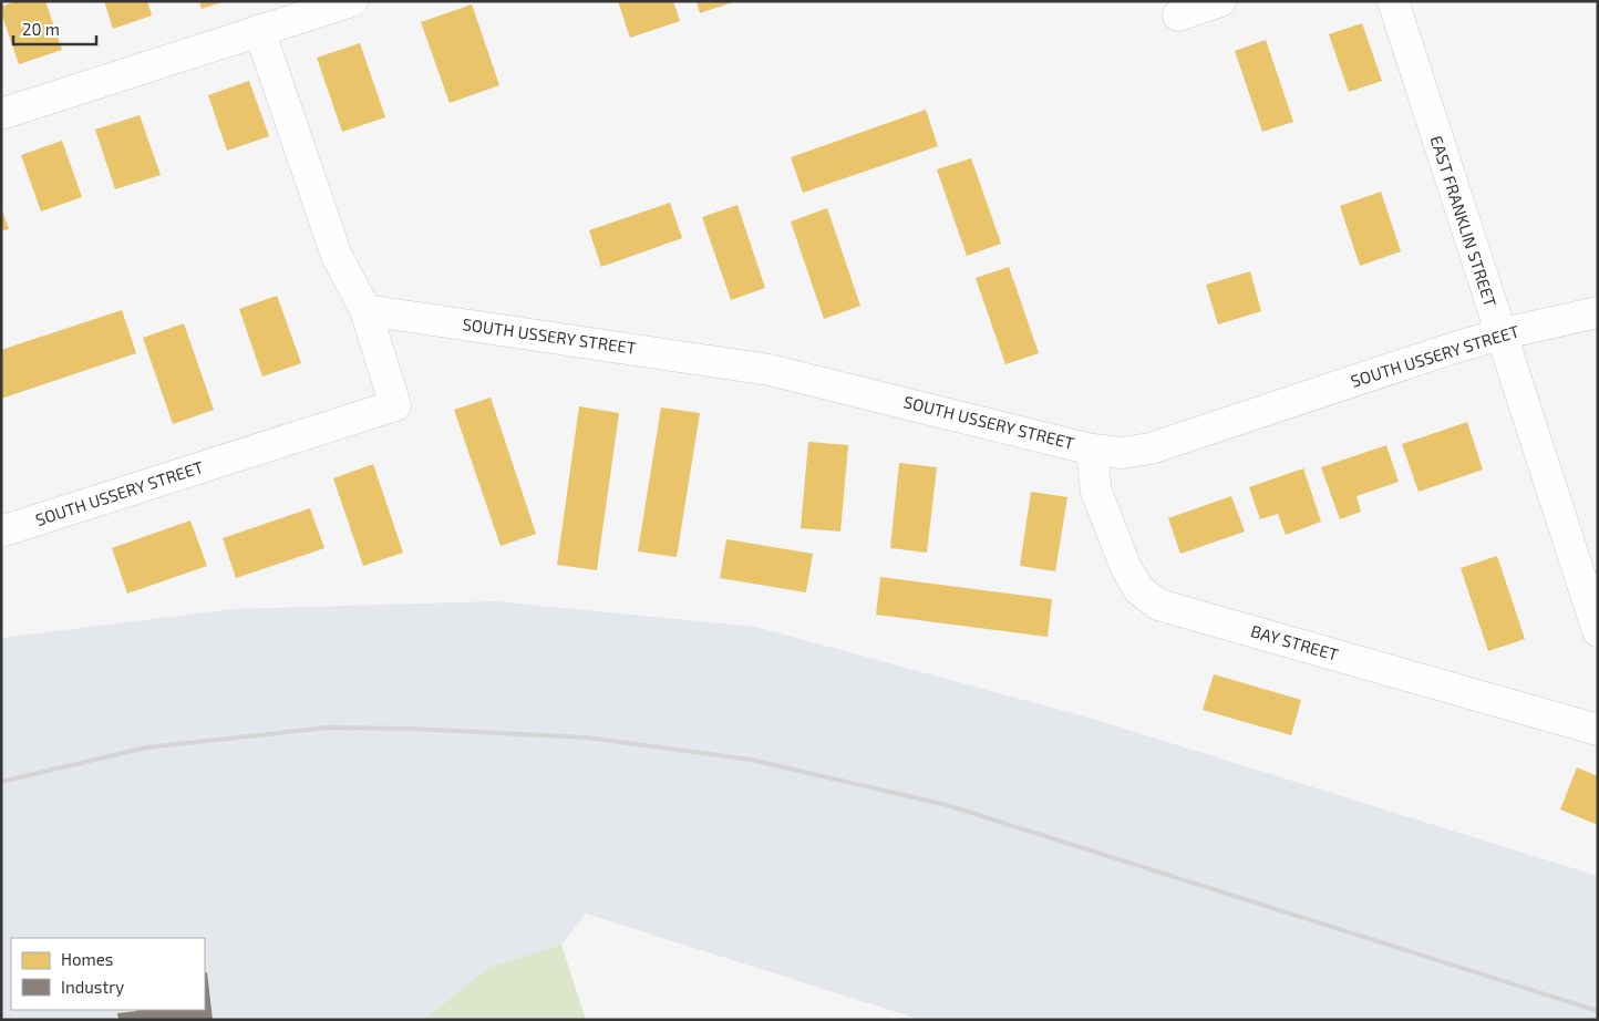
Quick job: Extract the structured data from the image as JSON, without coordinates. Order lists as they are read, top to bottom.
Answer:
{
  "streets": {
    "street": ["EAST FRANKLIN STREET", "SOUTH USSERY STREET", "BAY STREET"]
  },
  "crossings": [
    ["EAST FRANKLIN STREET", "SOUTH USSERY STREET"],
    ["SOUTH USSERY STREET", "BAY STREET"]
  ],
  "legend": ["Homes", "Industry"],
  "scale_bar": "20 m"
}
